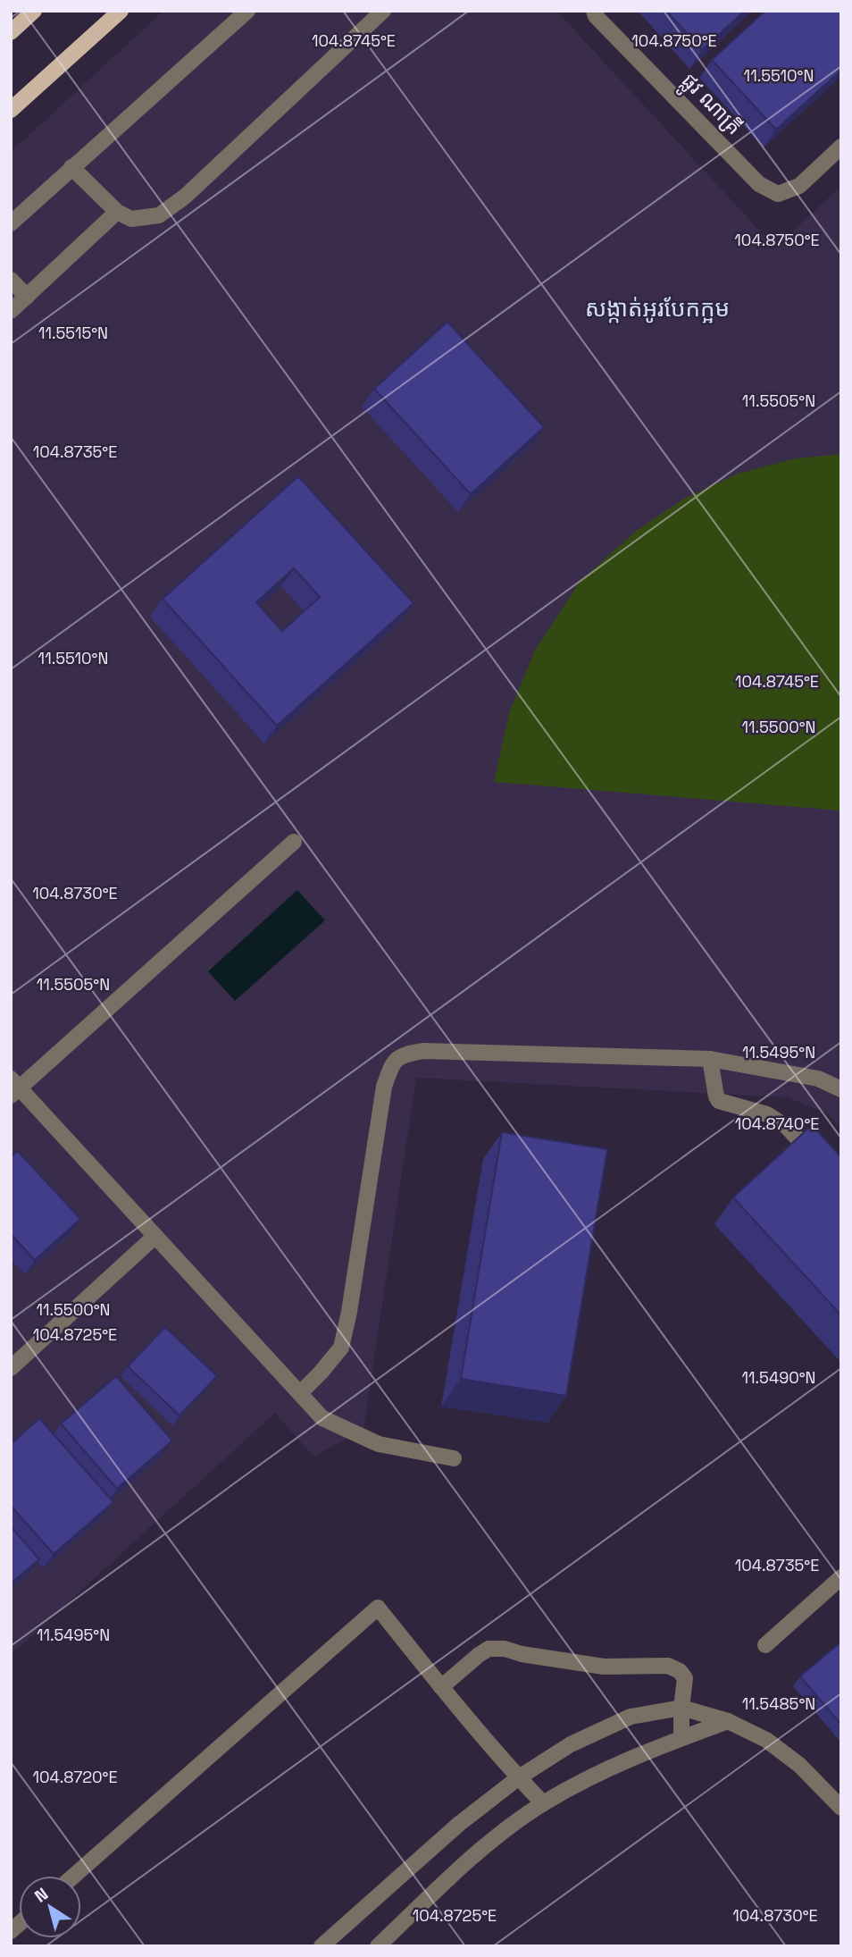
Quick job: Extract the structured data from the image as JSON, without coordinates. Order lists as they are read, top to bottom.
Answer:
{
  "streets": {
    "street": ["ផ្លូវ ណាគ្រី"]
  },
  "districts": ["សង្កាត់អូរបែកក្អម"],
  "north": "top left",
  "coordinates": [
    "104.8745°E",
    "104.8750°E",
    "11.5510°N",
    "11.5515°N",
    "11.5505°N",
    "104.8735°E",
    "11.5500°N",
    "104.8730°E",
    "11.5495°N",
    "104.8740°E",
    "104.8725°E",
    "11.5490°N",
    "11.5485°N",
    "104.8720°E"
  ]
}
